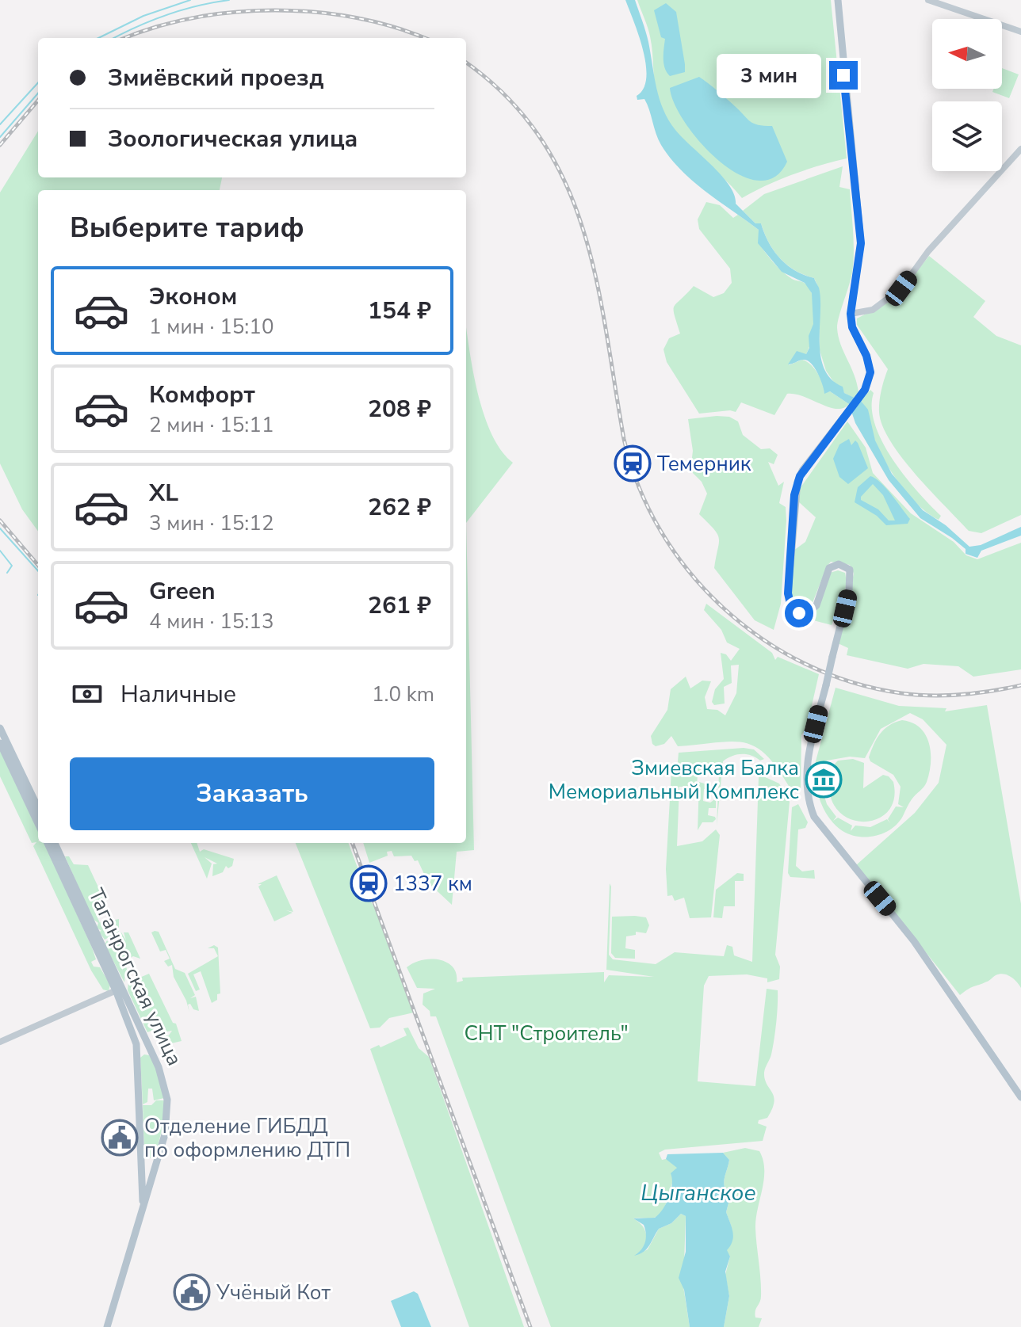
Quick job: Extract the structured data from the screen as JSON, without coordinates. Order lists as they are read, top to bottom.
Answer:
{
  "streets": {
    "main road": ["Таганрогская улица"]
  },
  "water": ["Цыганское"],
  "parks": ["СНТ \"Строитель\""],
  "places": {
    "station": ["Темерник", "1337 км"],
    "museum": ["Змиевская Балка Мемориальный Комплекс"],
    "public building": ["Отделение ГИБДД по оформлению ДТП", "Учёный Кот"]
  },
  "north": "left",
  "page": {
    "banner": ["Змиёвский проезд", "Зоологическая улица"],
    "bubble": "3 мин",
    "heading": "Выберите тариф",
    "list": [
      {
        "name": "Эконом",
        "note": "1 мин · 15:10",
        "value": "154 ₽"
      },
      {
        "name": "Комфорт",
        "note": "2 мин · 15:11",
        "value": "208 ₽"
      },
      {
        "name": "XL",
        "note": "3 мин · 15:12",
        "value": "262 ₽"
      },
      {
        "name": "Green",
        "note": "4 мин · 15:13",
        "value": "261 ₽"
      }
    ],
    "pay": ["Наличные", "1.0 km"],
    "buttons": "Заказать"
  }
}
